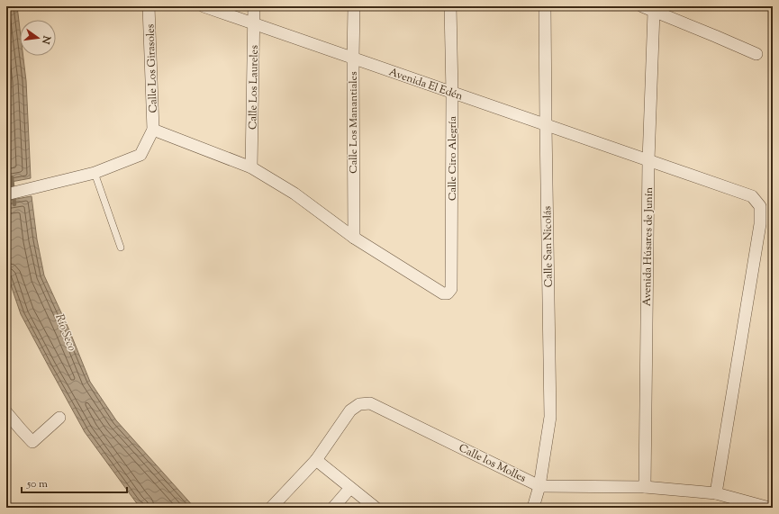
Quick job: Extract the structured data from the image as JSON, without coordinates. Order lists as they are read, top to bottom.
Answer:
{
  "streets": {
    "street": [
      "Calle Los Girasoles",
      "Avenida El Edén",
      "Calle Los Laureles",
      "Calle Los Manantiales",
      "Calle Ciro Alegría",
      "Calle San Nicolás",
      "Avenida Húsares de Junín",
      "Calle los Molles"
    ]
  },
  "crossings": [
    ["Avenida El Edén", "Calle Los Laureles"],
    ["Avenida El Edén", "Calle Los Manantiales"],
    ["Avenida El Edén", "Calle Ciro Alegría"],
    ["Avenida El Edén", "Calle San Nicolás"],
    ["Avenida El Edén", "Avenida Húsares de Junín"],
    ["Avenida El Edén", "Calle los Molles"],
    ["Calle Los Manantiales", "Calle Ciro Alegría"],
    ["Calle San Nicolás", "Calle los Molles"],
    ["Avenida Húsares de Junín", "Calle los Molles"]
  ],
  "water": ["Río Seco"],
  "scale_bar": "50 m",
  "north": "right"
}
